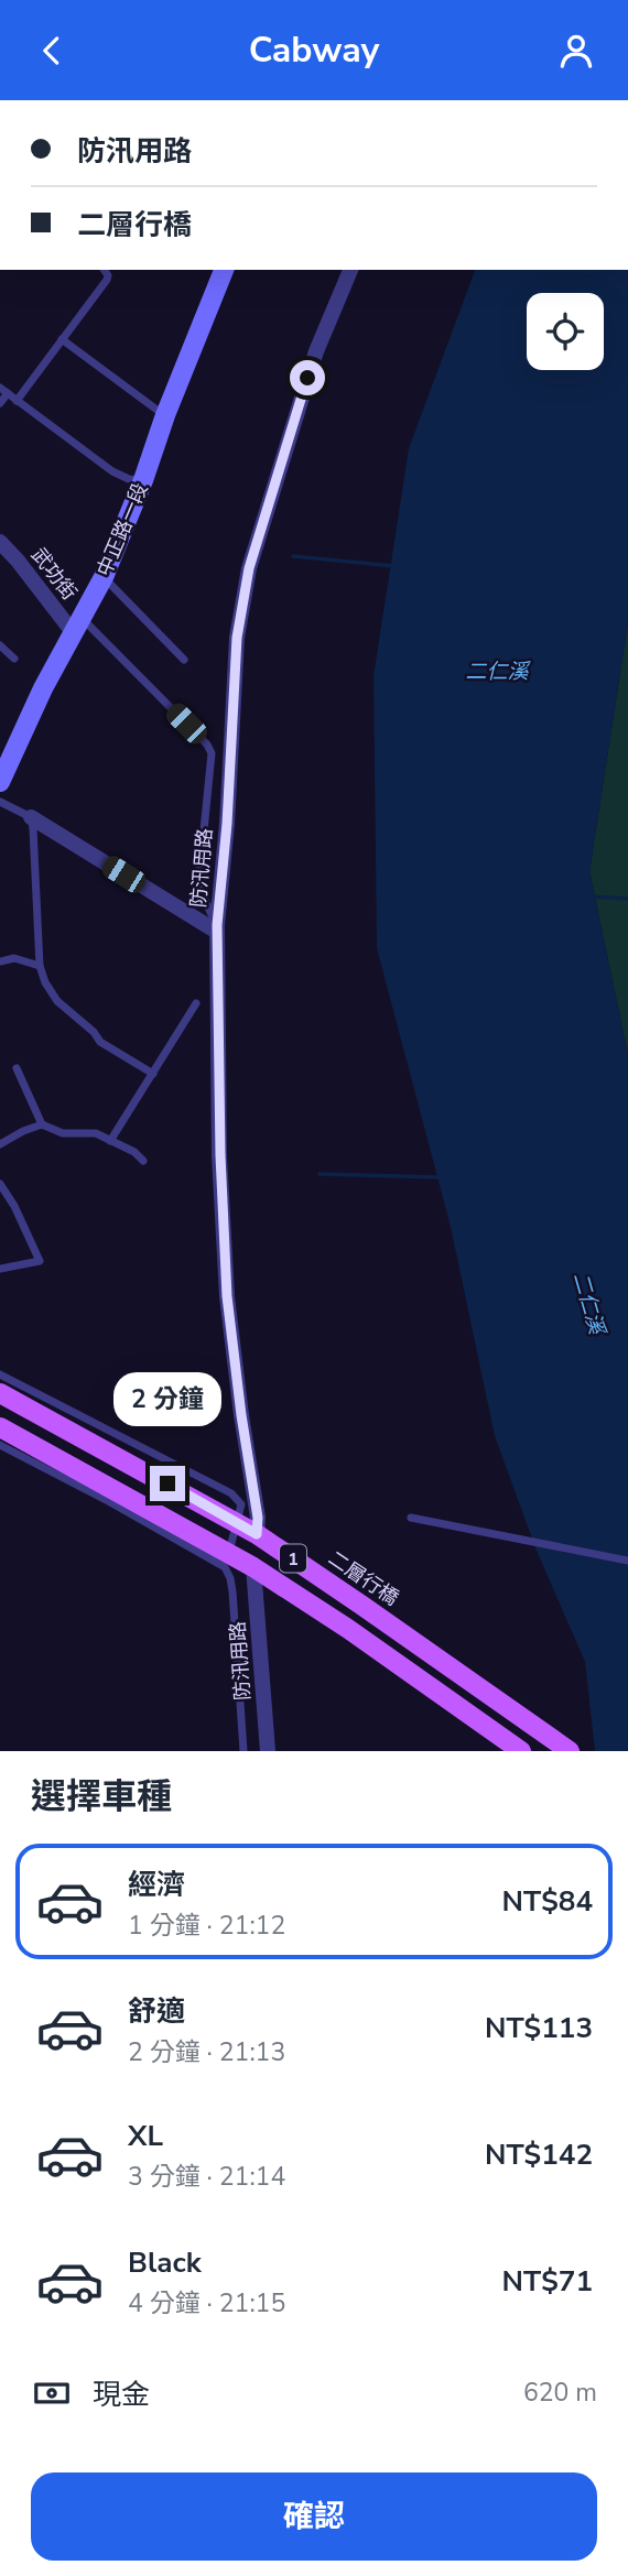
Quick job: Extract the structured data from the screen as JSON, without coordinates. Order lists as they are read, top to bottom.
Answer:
{
  "streets": {
    "main road": ["1", "二層行橋"],
    "street": ["中正路一段", "武功街", "防汛用路"]
  },
  "crossings": [
    ["中正路一段", "武功街"],
    ["防汛用路", "1"],
    ["防汛用路", "二層行橋"]
  ],
  "water": ["二仁溪"],
  "page": {
    "header": "Cabway",
    "banner": ["防汛用路", "二層行橋"],
    "bubble": "2 分鐘",
    "heading": "選擇車種",
    "list": [
      {
        "name": "經濟",
        "note": "1 分鐘 · 21:12",
        "value": "NT$84"
      },
      {
        "name": "舒適",
        "note": "2 分鐘 · 21:13",
        "value": "NT$113"
      },
      {
        "name": "XL",
        "note": "3 分鐘 · 21:14",
        "value": "NT$142"
      },
      {
        "name": "Black",
        "note": "4 分鐘 · 21:15",
        "value": "NT$71"
      }
    ],
    "pay": ["現金", "620 m"],
    "buttons": "確認"
  }
}
